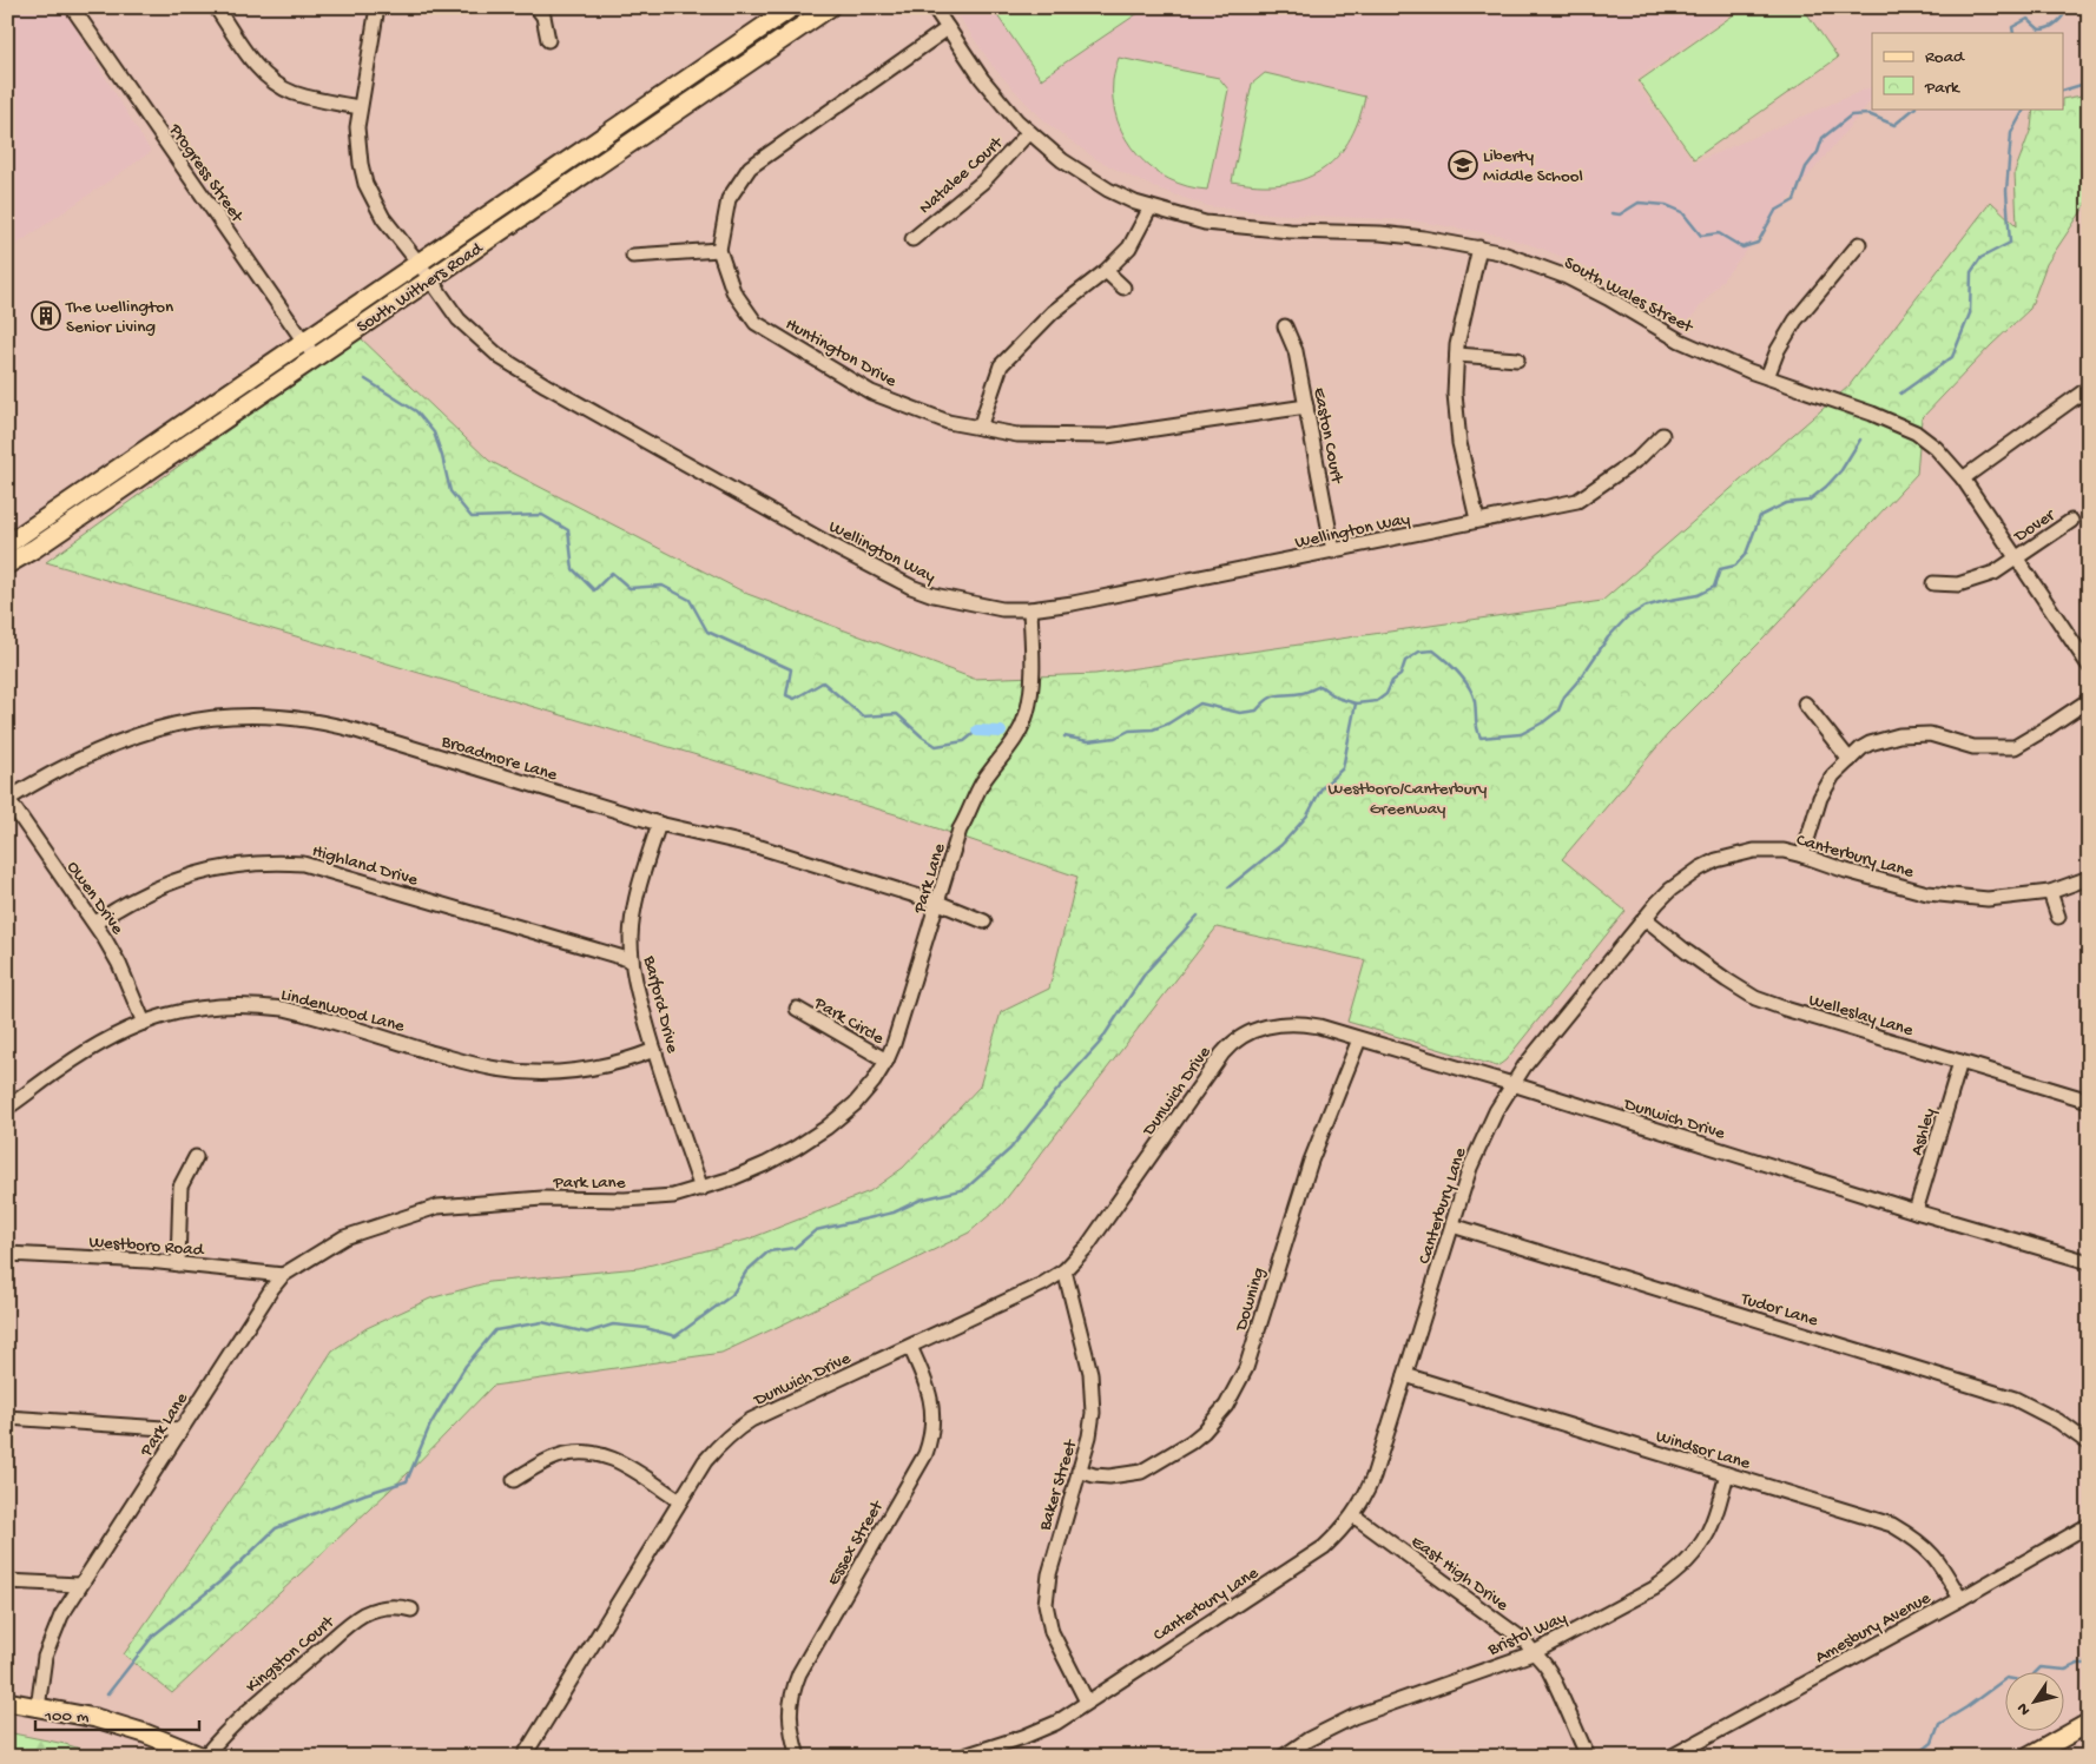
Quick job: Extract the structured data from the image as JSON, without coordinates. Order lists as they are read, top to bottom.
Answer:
{
  "streets": {
    "main road": ["South Withers Road"],
    "street": [
      "Progress Street",
      "Natalee Court",
      "South Wales Street",
      "Huntington Drive",
      "Easton Court",
      "Dover",
      "Wellington Way",
      "Broadmore Lane",
      "Canterbury Lane",
      "Highland Drive",
      "Park Lane",
      "Owen Drive",
      "Barford Drive",
      "Lindenwood Lane",
      "Welleslay Lane",
      "Park Circle",
      "Dunwich Drive",
      "Ashley",
      "Westboro Road",
      "Downing",
      "Tudor Lane",
      "Windsor Lane",
      "Baker Street",
      "Essex Street",
      "East High Drive",
      "Amesbury Avenue",
      "Bristol Way",
      "Kingston Court"
    ]
  },
  "crossings": [
    ["Progress Street", "South Withers Road"],
    ["Natalee Court", "South Wales Street"],
    ["South Withers Road", "Wellington Way"],
    ["South Wales Street", "Huntington Drive"],
    ["South Wales Street", "Dover"],
    ["Huntington Drive", "Easton Court"],
    ["Easton Court", "Wellington Way"],
    ["Wellington Way", "Park Lane"],
    ["Broadmore Lane", "Park Lane"],
    ["Broadmore Lane", "Owen Drive"],
    ["Broadmore Lane", "Barford Drive"],
    ["Canterbury Lane", "Welleslay Lane"],
    ["Canterbury Lane", "Dunwich Drive"],
    ["Canterbury Lane", "Tudor Lane"],
    ["Canterbury Lane", "Windsor Lane"],
    ["Canterbury Lane", "Baker Street"],
    ["Canterbury Lane", "East High Drive"],
    ["Highland Drive", "Owen Drive"],
    ["Highland Drive", "Barford Drive"],
    ["Park Lane", "Barford Drive"],
    ["Park Lane", "Park Circle"],
    ["Park Lane", "Westboro Road"],
    ["Owen Drive", "Lindenwood Lane"],
    ["Barford Drive", "Lindenwood Lane"],
    ["Welleslay Lane", "Ashley"],
    ["Dunwich Drive", "Ashley"],
    ["Dunwich Drive", "Downing"],
    ["Dunwich Drive", "Baker Street"],
    ["Dunwich Drive", "Essex Street"],
    ["Downing", "Baker Street"],
    ["Windsor Lane", "Amesbury Avenue"],
    ["Windsor Lane", "Bristol Way"],
    ["East High Drive", "Bristol Way"]
  ],
  "parks": ["Westboro/Canterbury Greenway"],
  "places": {
    "school or university": ["Liberty Middle School"],
    "building": ["The wellington Senior Living"]
  },
  "legend": ["Road", "Park"],
  "scale_bar": "100 m",
  "north": "bottom left"
}
